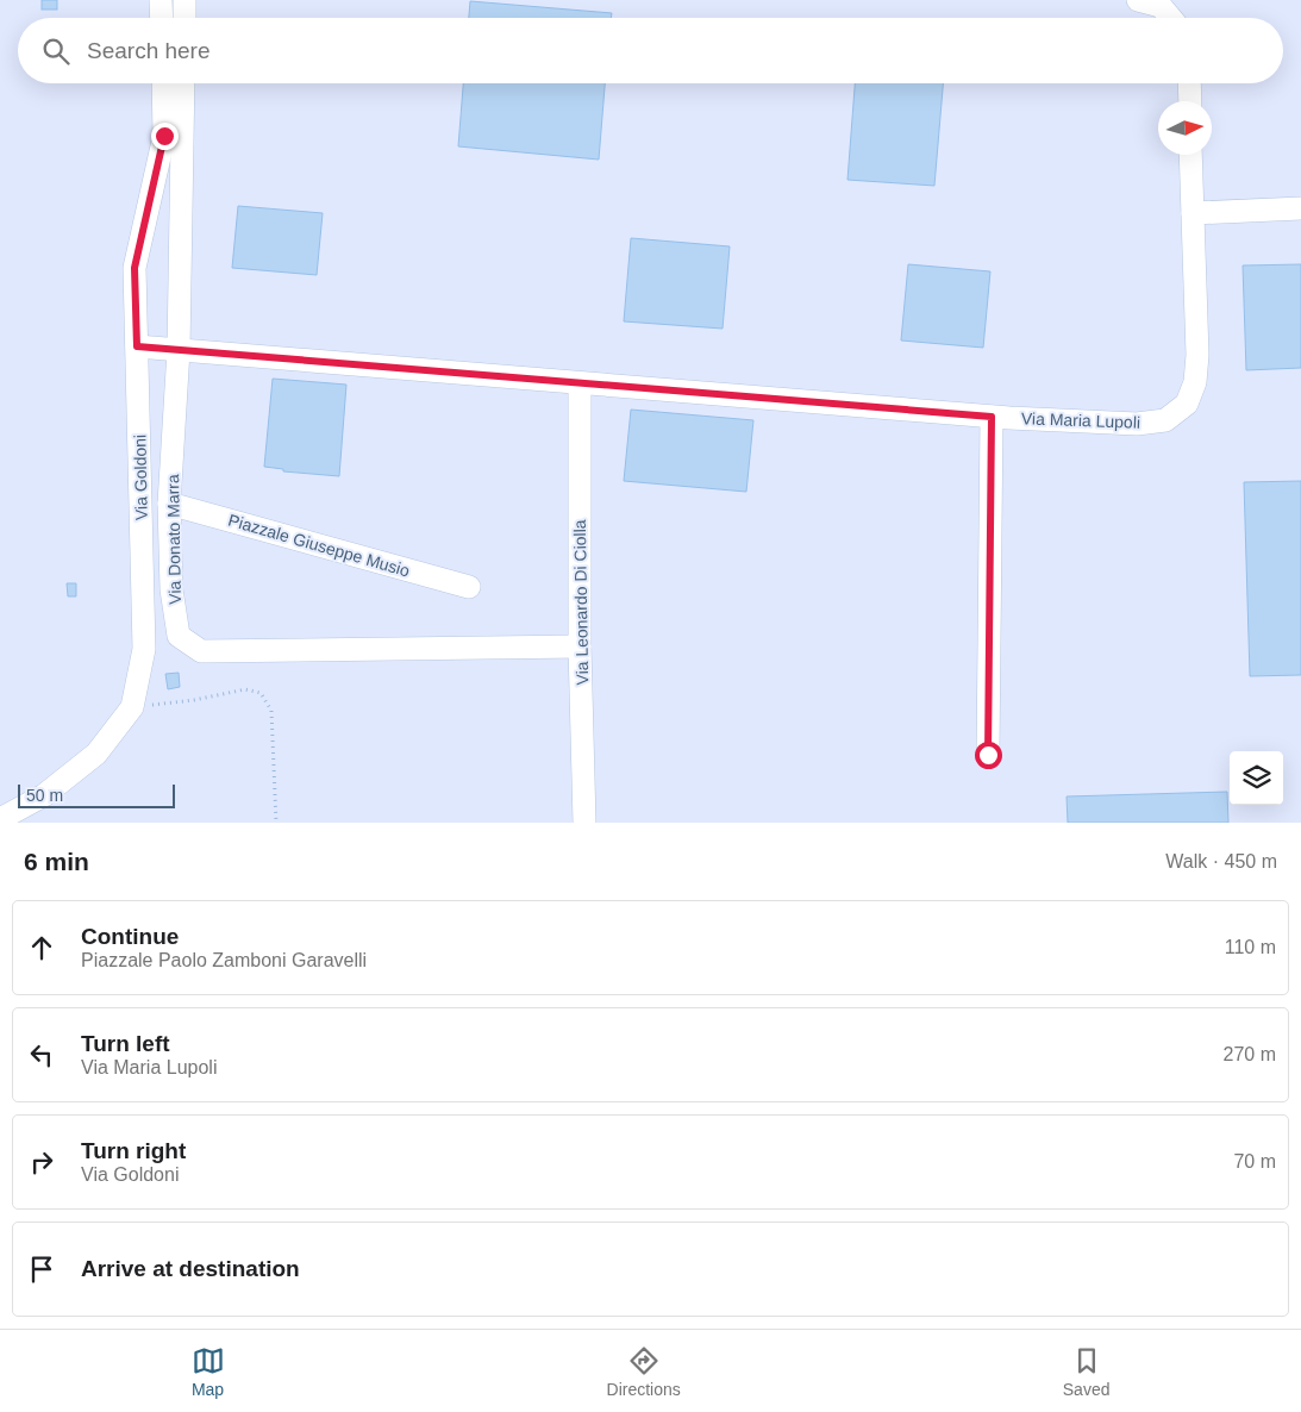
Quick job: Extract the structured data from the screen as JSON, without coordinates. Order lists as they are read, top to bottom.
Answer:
{
  "streets": {
    "street": [
      "Via Maria Lupoli",
      "Via Goldoni",
      "Via Donato Marra",
      "Piazzale Giuseppe Musio",
      "Via Leonardo Di Ciolla"
    ]
  },
  "crossings": [
    ["Via Maria Lupoli", "Via Goldoni"],
    ["Via Maria Lupoli", "Via Donato Marra"],
    ["Via Maria Lupoli", "Via Leonardo Di Ciolla"],
    ["Via Donato Marra", "Piazzale Giuseppe Musio"],
    ["Via Donato Marra", "Via Leonardo Di Ciolla"]
  ],
  "scale_bar": "50 m",
  "north": "right",
  "page": {
    "search": "Search here",
    "scale": "50 m",
    "heading": ["6 min", "Walk · 450 m"],
    "list": [
      ["Continue", "Piazzale Paolo Zamboni Garavelli", "110 m"],
      ["Turn left", "Via Maria Lupoli", "270 m"],
      ["Turn right", "Via Goldoni", "70 m"],
      "Arrive at destination"
    ],
    "nav": ["Map", "Directions", "Saved"]
  }
}
